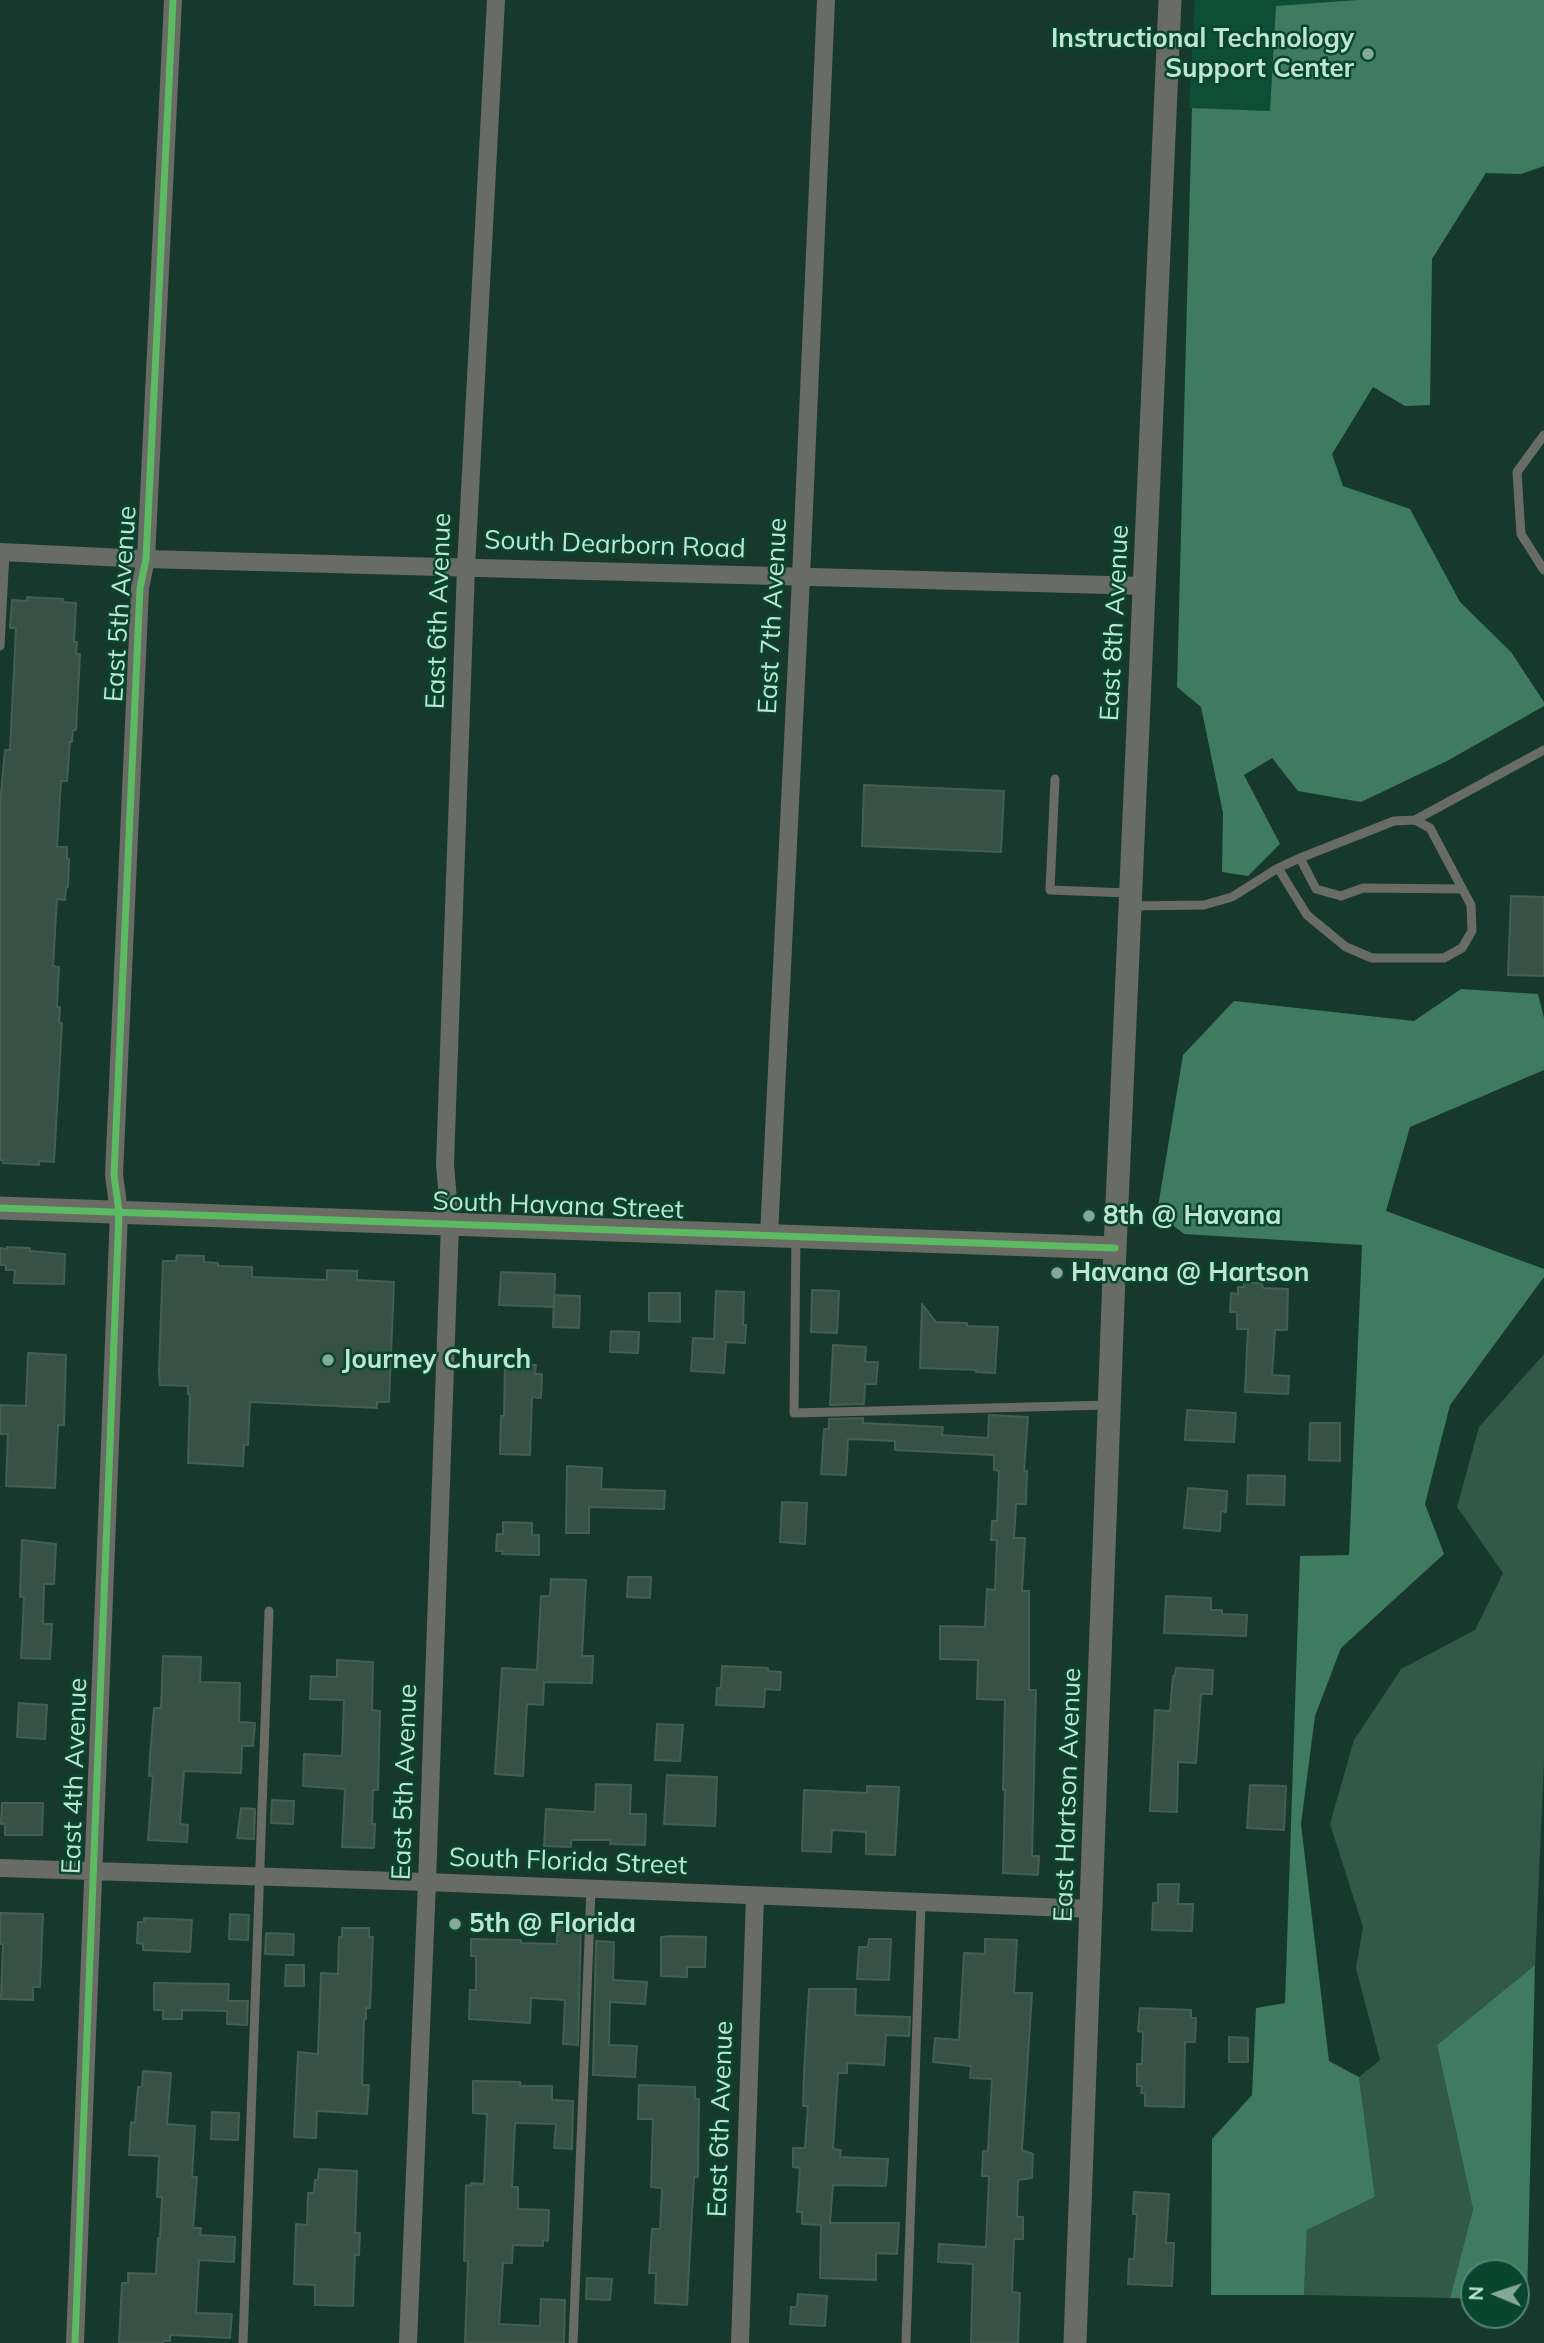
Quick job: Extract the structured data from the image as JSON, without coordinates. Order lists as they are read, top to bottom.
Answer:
{
  "streets": {
    "street": [
      "South Dearborn Road",
      "East 5th Avenue",
      "East 6th Avenue",
      "East 7th Avenue",
      "East 8th Avenue",
      "South Havana Street",
      "East 4th Avenue",
      "East Hartson Avenue",
      "South Florida Street"
    ]
  },
  "crossings": [
    ["South Dearborn Road", "East 5th Avenue"],
    ["South Dearborn Road", "East 6th Avenue"],
    ["South Dearborn Road", "East 7th Avenue"],
    ["South Dearborn Road", "East 8th Avenue"],
    ["East 5th Avenue", "East 6th Avenue"],
    ["East 5th Avenue", "South Havana Street"],
    ["East 5th Avenue", "East 4th Avenue"],
    ["East 5th Avenue", "South Florida Street"],
    ["East 6th Avenue", "South Havana Street"],
    ["East 6th Avenue", "South Florida Street"],
    ["East 7th Avenue", "South Havana Street"],
    ["East 8th Avenue", "South Havana Street"],
    ["East 8th Avenue", "East Hartson Avenue"],
    ["South Havana Street", "East 4th Avenue"],
    ["South Havana Street", "East Hartson Avenue"],
    ["East 4th Avenue", "South Florida Street"],
    ["East Hartson Avenue", "South Florida Street"]
  ],
  "places": [
    "Instructional Technology Support Center",
    "8th @ Havana",
    "Havana @ Hartson",
    "Journey Church",
    "5th @ Florida"
  ],
  "north": "left"
}
